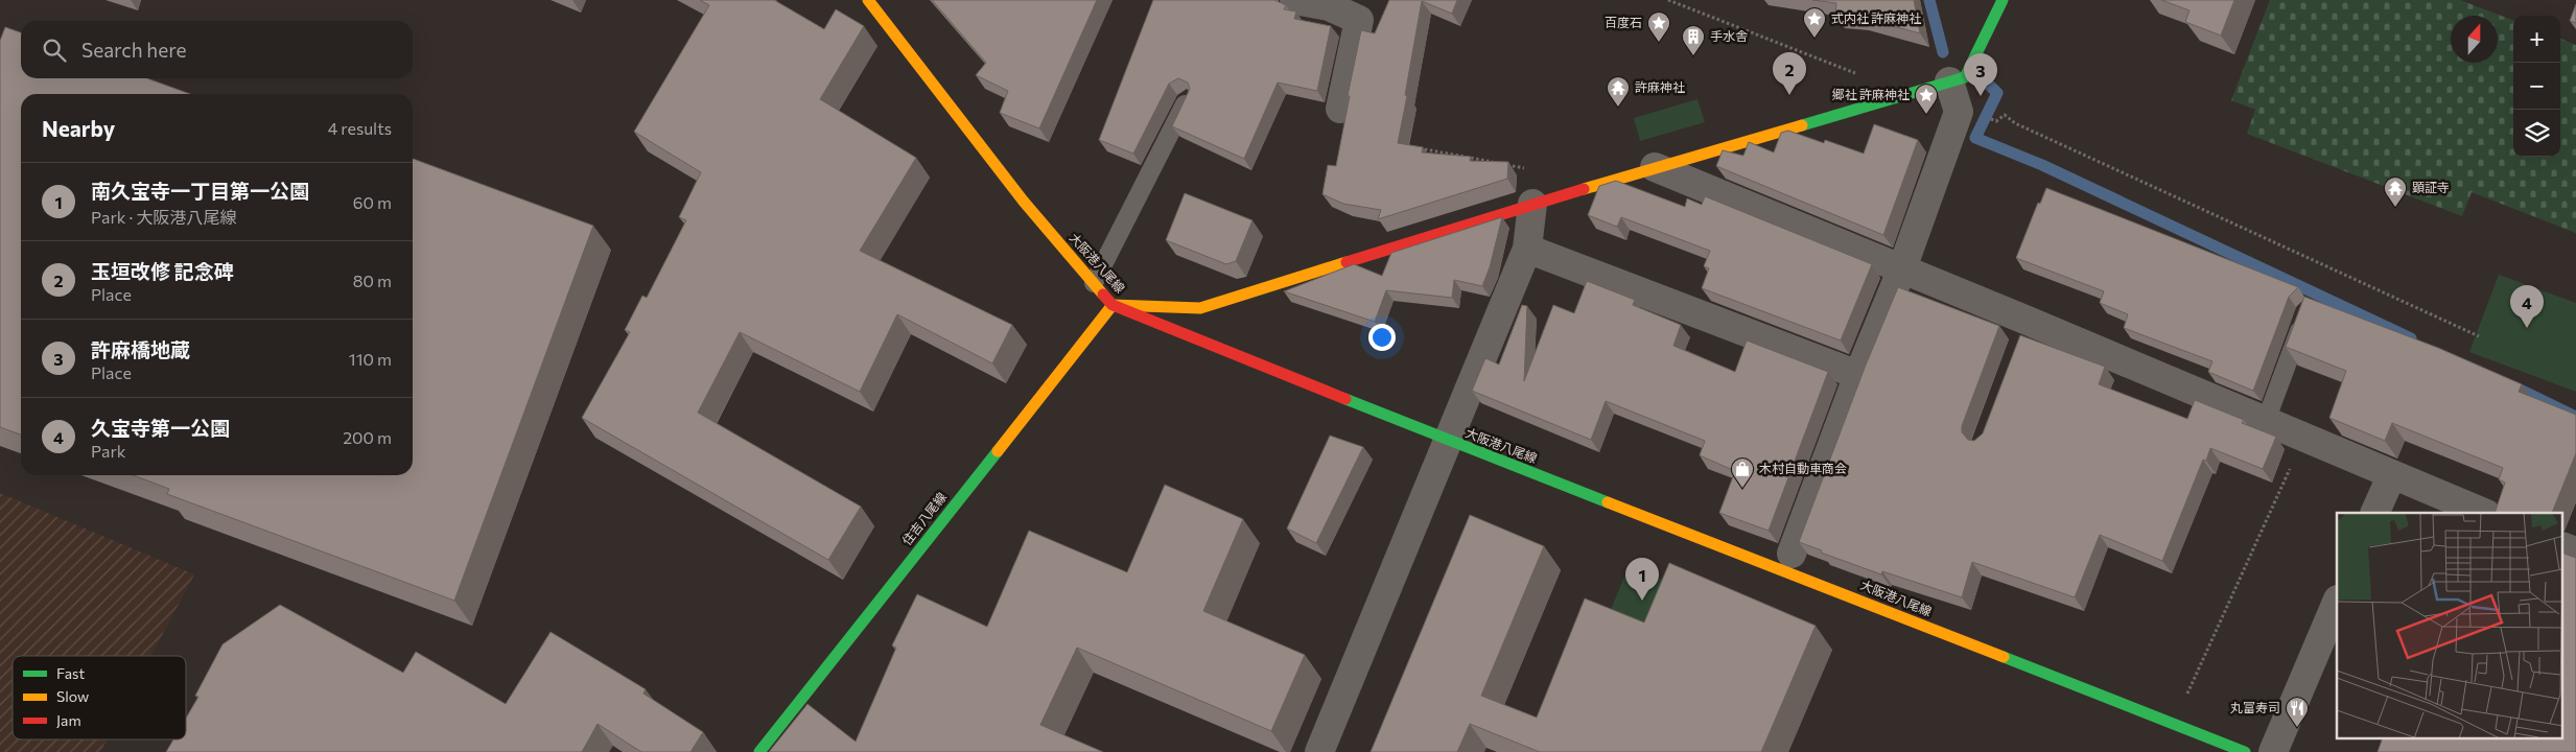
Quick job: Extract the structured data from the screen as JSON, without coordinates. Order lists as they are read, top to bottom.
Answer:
{
  "streets": {
    "main road": ["大阪港八尾線", "住吉八尾線"]
  },
  "crossings": [
    ["大阪港八尾線", "住吉八尾線"]
  ],
  "places": {
    "place": ["式内社 許麻神社", "百度石", "郷社 許麻神社"],
    "building": ["手水舎"],
    "temple": ["許麻神社", "顕証寺"],
    "shop": ["木村自動車商会"],
    "restaurant": ["丸富寿司"]
  },
  "legend": ["Fast", "Slow", "Jam"],
  "north": "top",
  "page": {
    "map_buttons": ["+", "−"],
    "search": "Search here",
    "pins": [
      "2",
      "3",
      "4",
      "1"
    ],
    "heading": ["Nearby", "4 results"],
    "list": [
      {
        "mark": "1",
        "name": "南久宝寺一丁目第一公園",
        "note": "Park · 大阪港八尾線",
        "value": "60 m"
      },
      {
        "mark": "2",
        "name": "玉垣改修 記念碑",
        "note": "Place",
        "value": "80 m"
      },
      {
        "mark": "3",
        "name": "許麻橋地蔵",
        "note": "Place",
        "value": "110 m"
      },
      {
        "mark": "4",
        "name": "久宝寺第一公園",
        "note": "Park",
        "value": "200 m"
      }
    ]
  }
}
